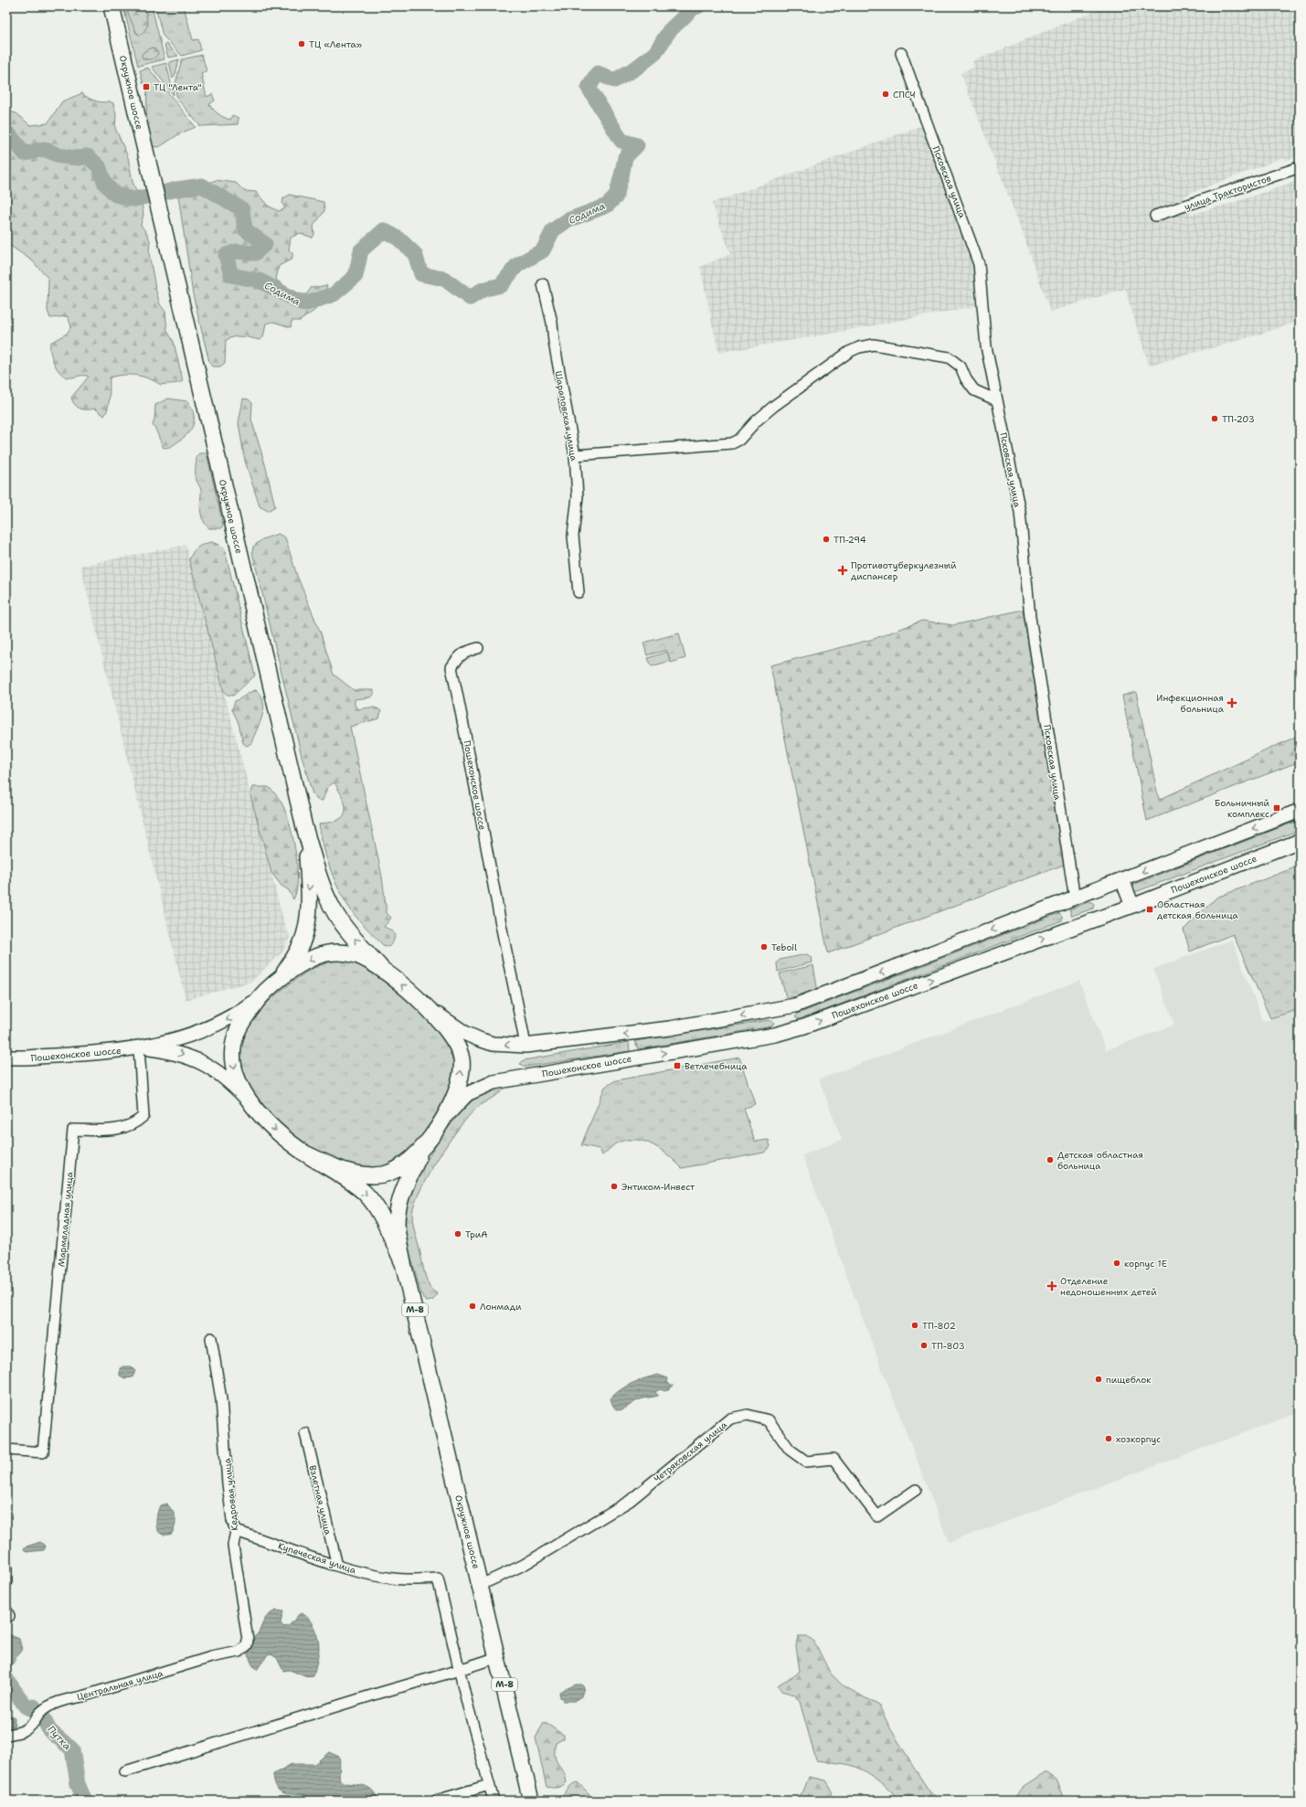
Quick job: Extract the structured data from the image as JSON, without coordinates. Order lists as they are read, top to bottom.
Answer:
{
  "streets": {
    "main road": ["Окружное шоссе", "Пошехонское шоссе", "М-8"],
    "street": [
      "Псковская улица",
      "улица Трактористов",
      "Шараповская улица",
      "Мармеладная улица",
      "Четряковская улица",
      "Кедровая улица",
      "Взлетная улица",
      "Купеческая улица",
      "Центральная улица"
    ]
  },
  "crossings": [
    ["Окружное шоссе", "Пошехонское шоссе"],
    ["Окружное шоссе", "Четряковская улица"],
    ["Пошехонское шоссе", "Мармеладная улица"],
    ["Кедровая улица", "Купеческая улица"],
    ["Кедровая улица", "Центральная улица"],
    ["Взлетная улица", "Купеческая улица"]
  ],
  "one_way": ["Пошехонское шоссе"],
  "water": ["Содима", "Путка"],
  "places": {
    "other": [
      "ТЦ «Лента»",
      "СПСЧ",
      "ТП-203",
      "ТП-294",
      "Teboil",
      "Детская областная больница",
      "Энтиком-Инвест",
      "ТриА",
      "корпус 1Е",
      "Лонмади",
      "ТП-802",
      "ТП-803",
      "пищеблок",
      "хозкорпус"
    ],
    "transit": [
      "ТЦ \"Лента\"",
      "Больничный комплекс",
      "Областная детская больница",
      "Ветлечебница"
    ],
    "health": ["Противотуберкулезный диспансер", "Инфекционная больница", "Отделение недоношенных детей"]
  }
}
